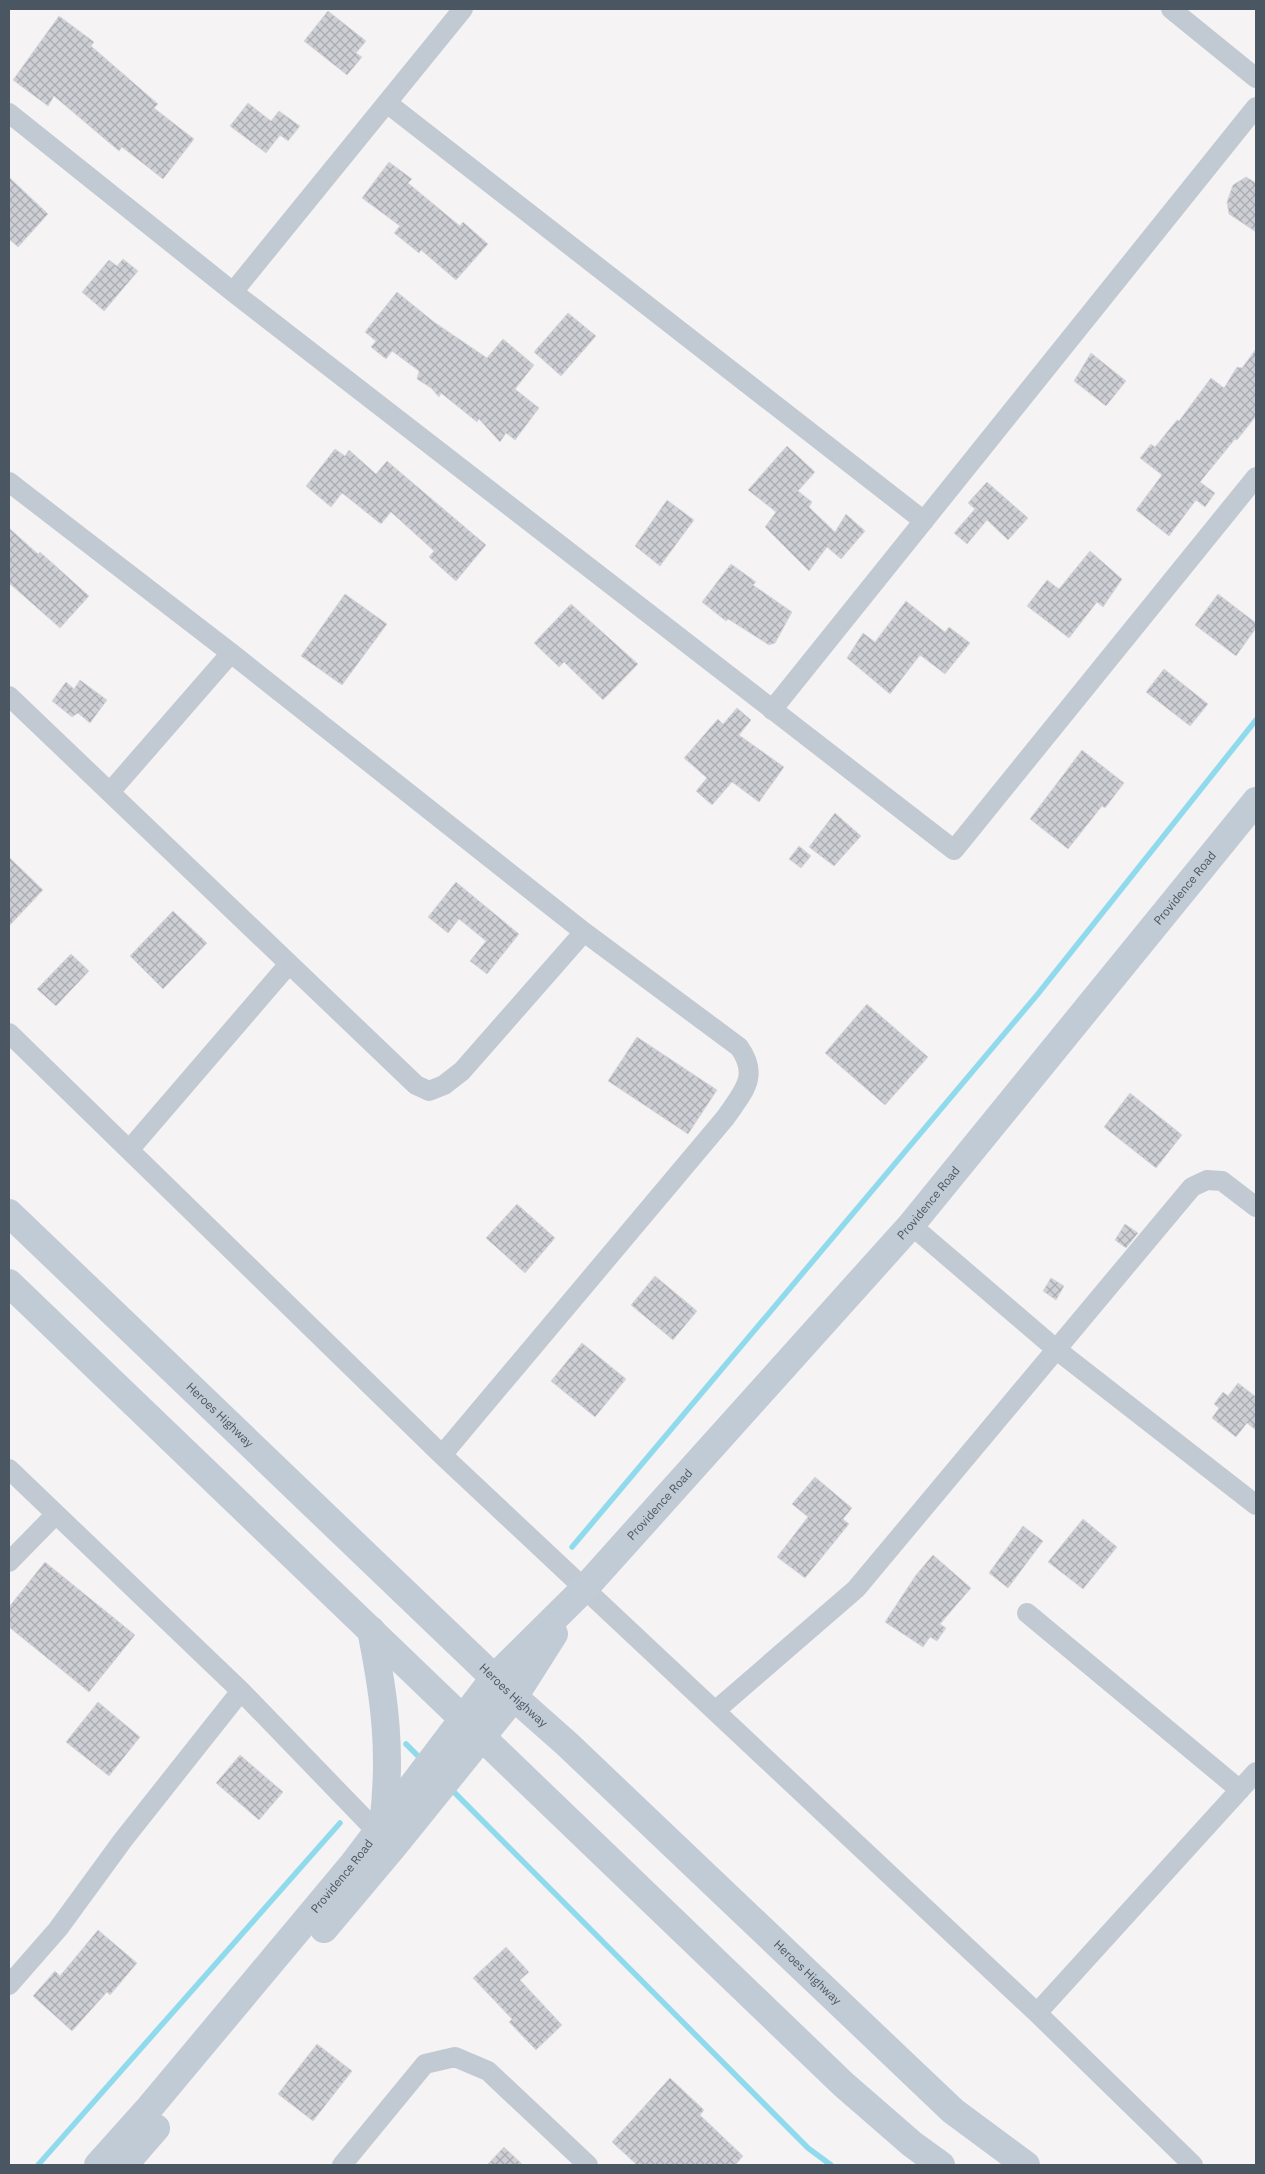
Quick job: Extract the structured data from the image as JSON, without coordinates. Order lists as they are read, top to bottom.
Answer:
{
  "streets": {
    "main road": ["Providence Road", "Heroes Highway"]
  },
  "crossings": [
    ["Providence Road", "Heroes Highway"]
  ]
}
